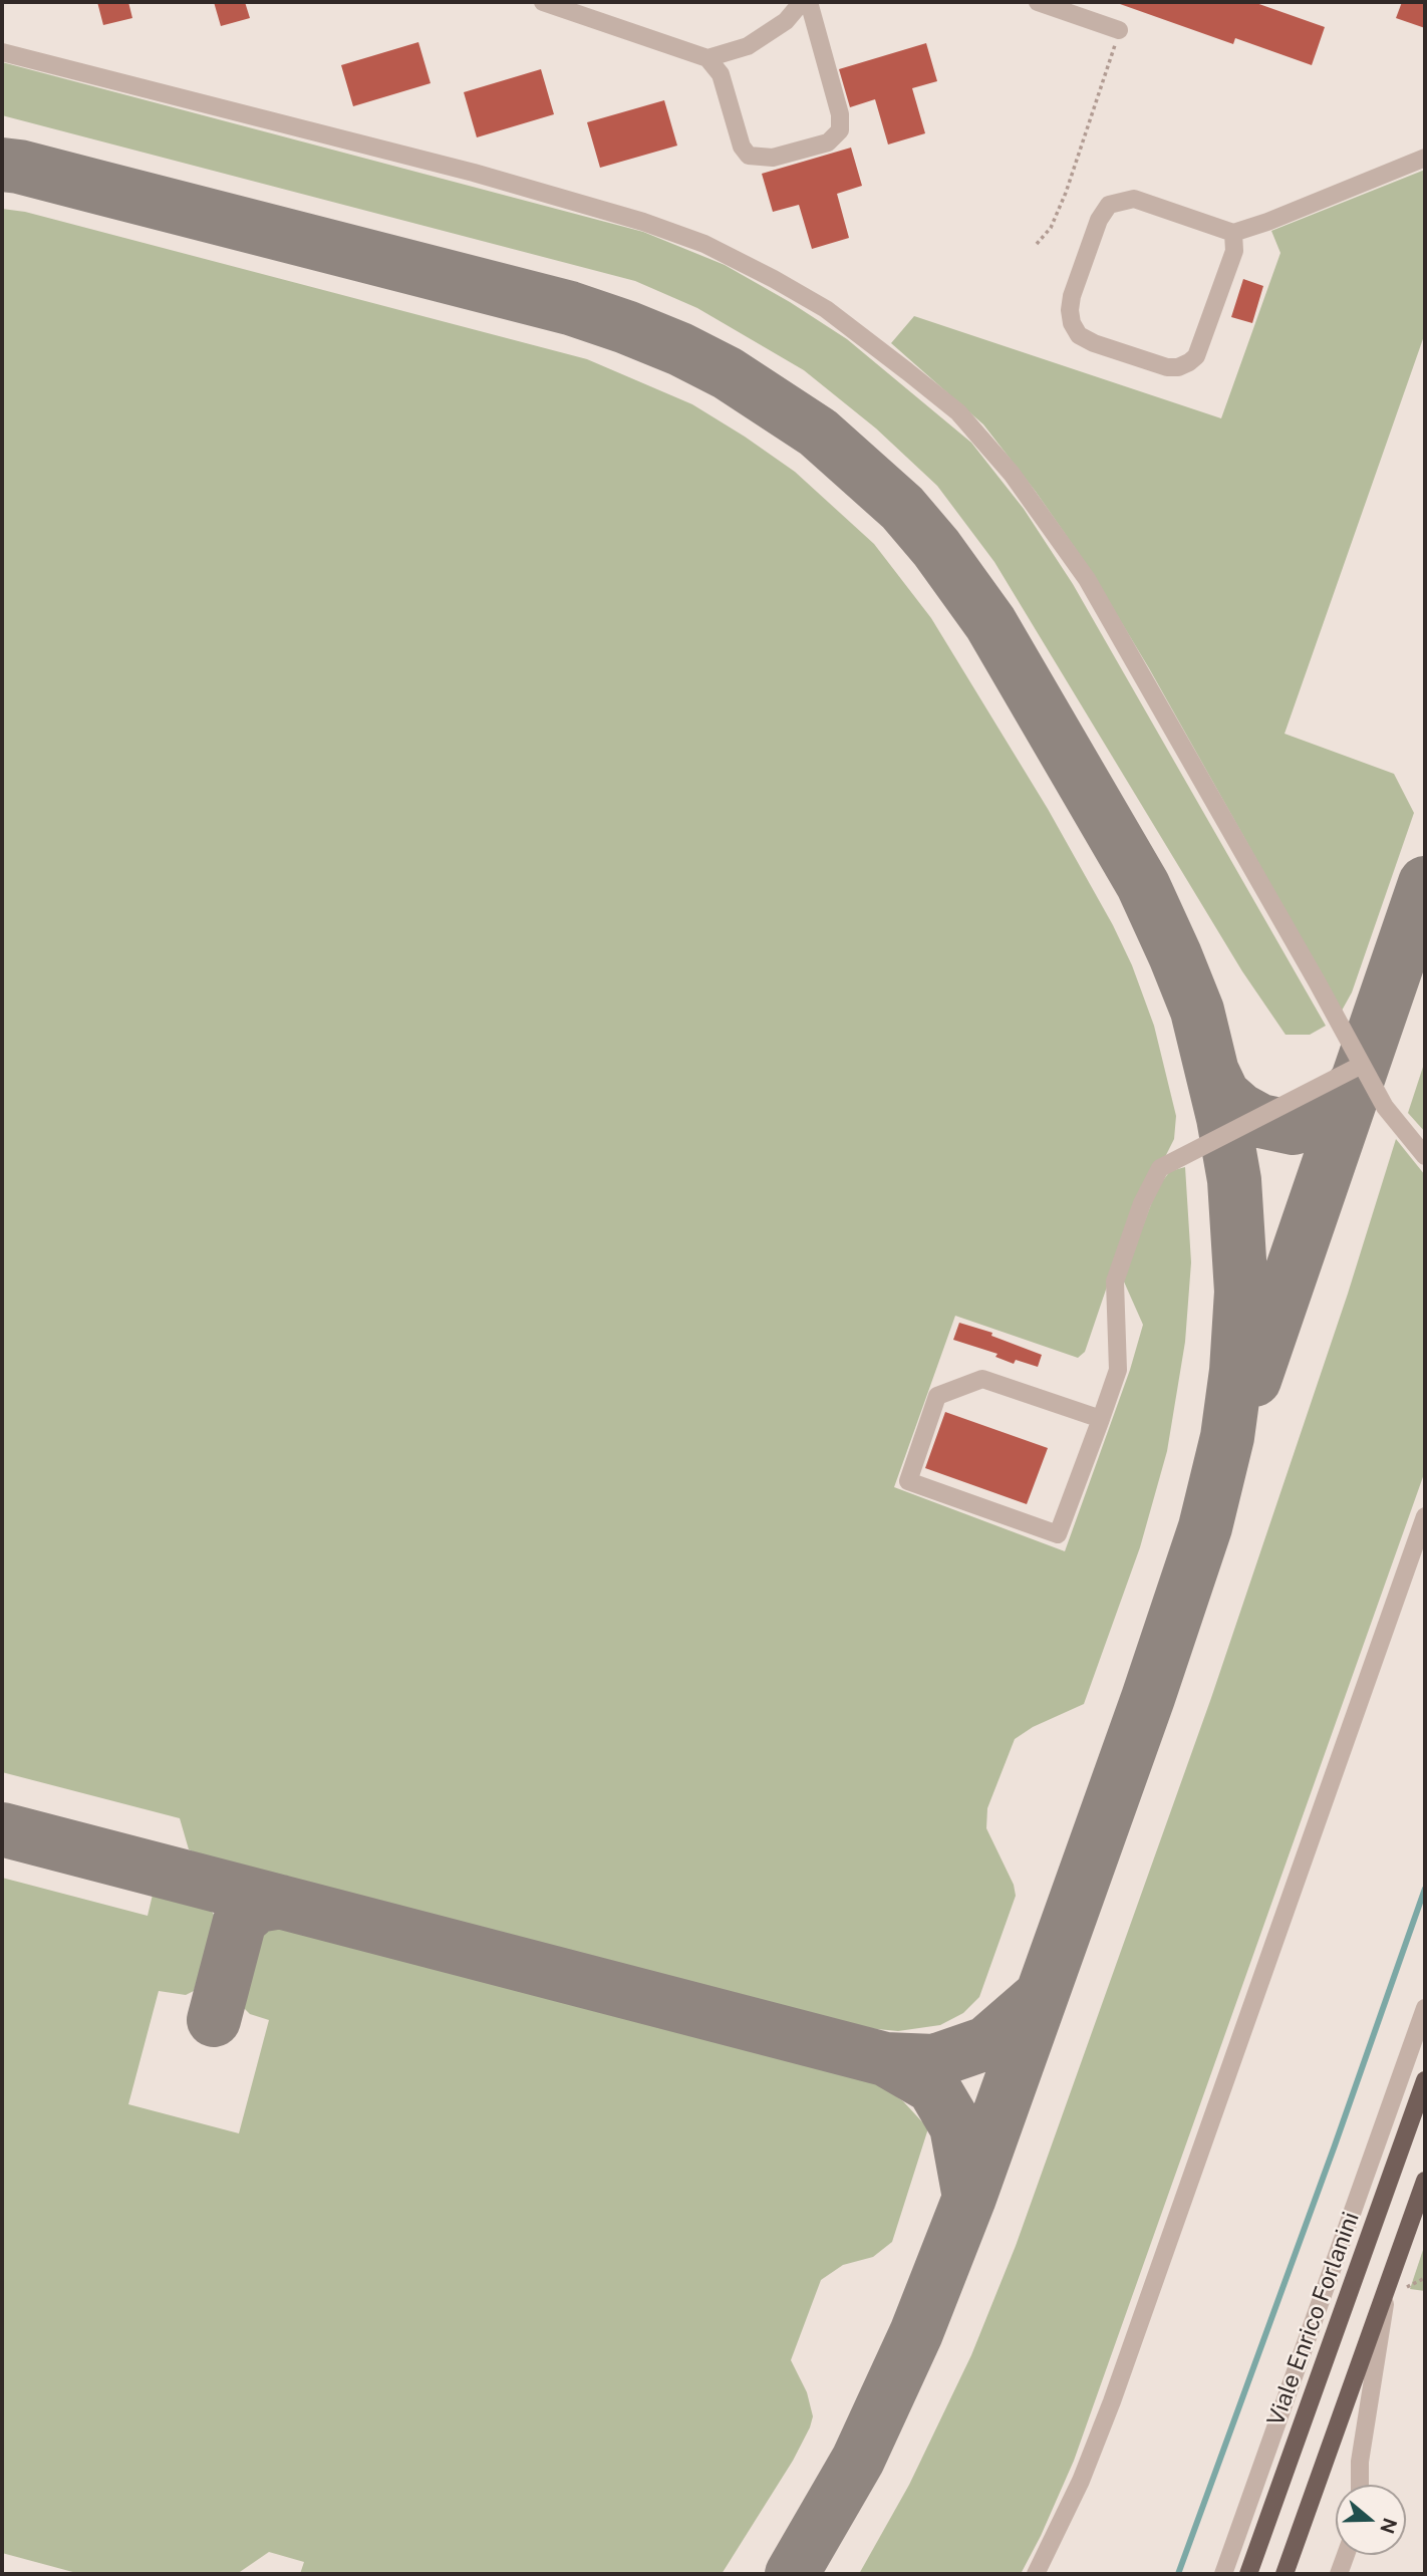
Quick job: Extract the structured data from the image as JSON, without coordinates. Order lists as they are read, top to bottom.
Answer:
{
  "streets": {
    "main road": ["Viale Enrico Forlanini"]
  },
  "north": "right"
}
